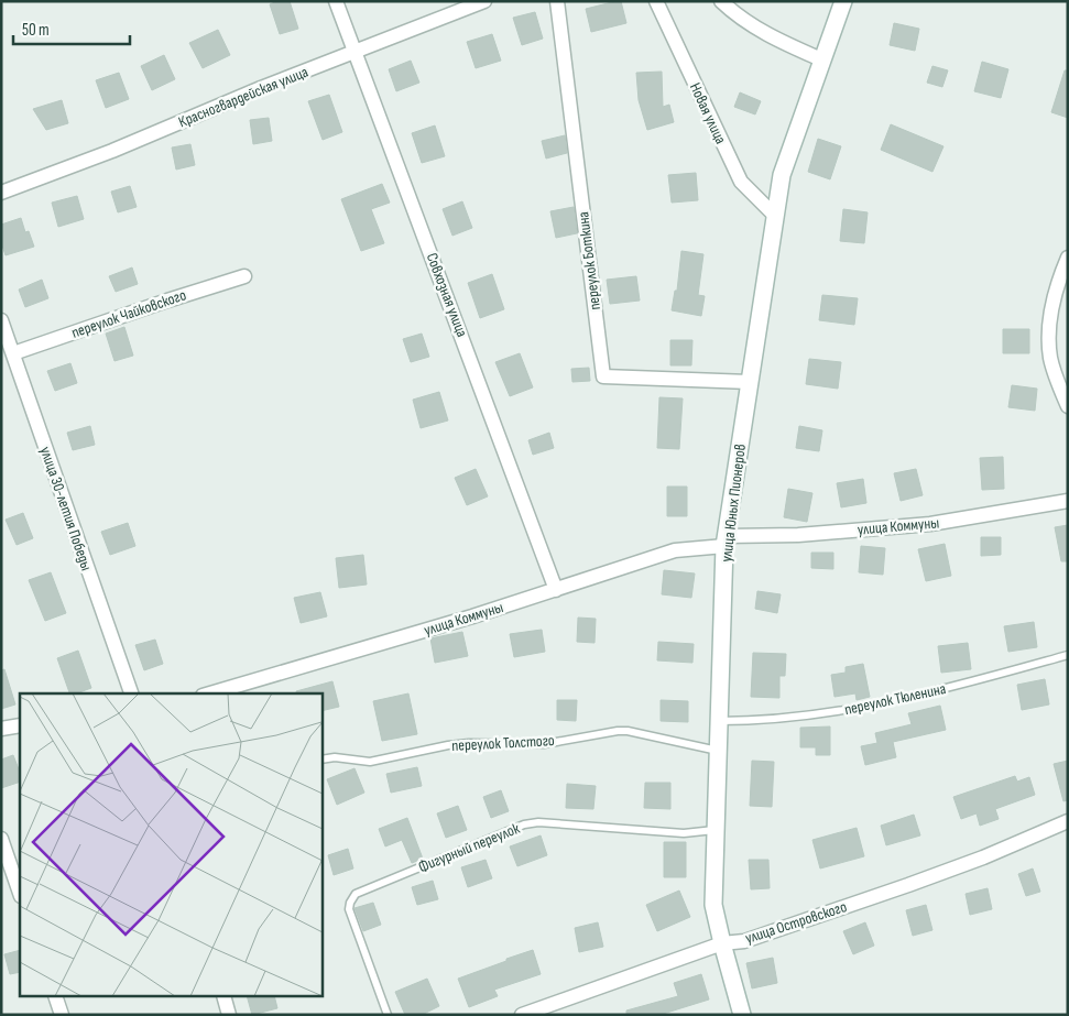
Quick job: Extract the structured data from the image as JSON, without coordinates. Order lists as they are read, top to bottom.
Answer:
{
  "streets": {
    "main road": ["улица Юных Пионеров"],
    "street": [
      "Красногвардейская улица",
      "Новая улица",
      "переулок Боткина",
      "Совхозная улица",
      "переулок Чайковского",
      "улица 30-летия Победы",
      "улица Коммуны",
      "улица Островского"
    ],
    "lane": ["переулок Тюленина", "переулок Толстого", "Фигурный переулок"]
  },
  "crossings": [
    ["Красногвардейская улица", "Совхозная улица"],
    ["Новая улица", "улица Юных Пионеров"],
    ["переулок Боткина", "улица Юных Пионеров"],
    ["Совхозная улица", "улица Коммуны"],
    ["переулок Чайковского", "улица 30-летия Победы"],
    ["улица Юных Пионеров", "улица Коммуны"],
    ["улица Юных Пионеров", "переулок Тюленина"],
    ["улица Юных Пионеров", "переулок Толстого"],
    ["улица Юных Пионеров", "Фигурный переулок"],
    ["улица Юных Пионеров", "улица Островского"]
  ],
  "scale_bar": "50 m"
}
